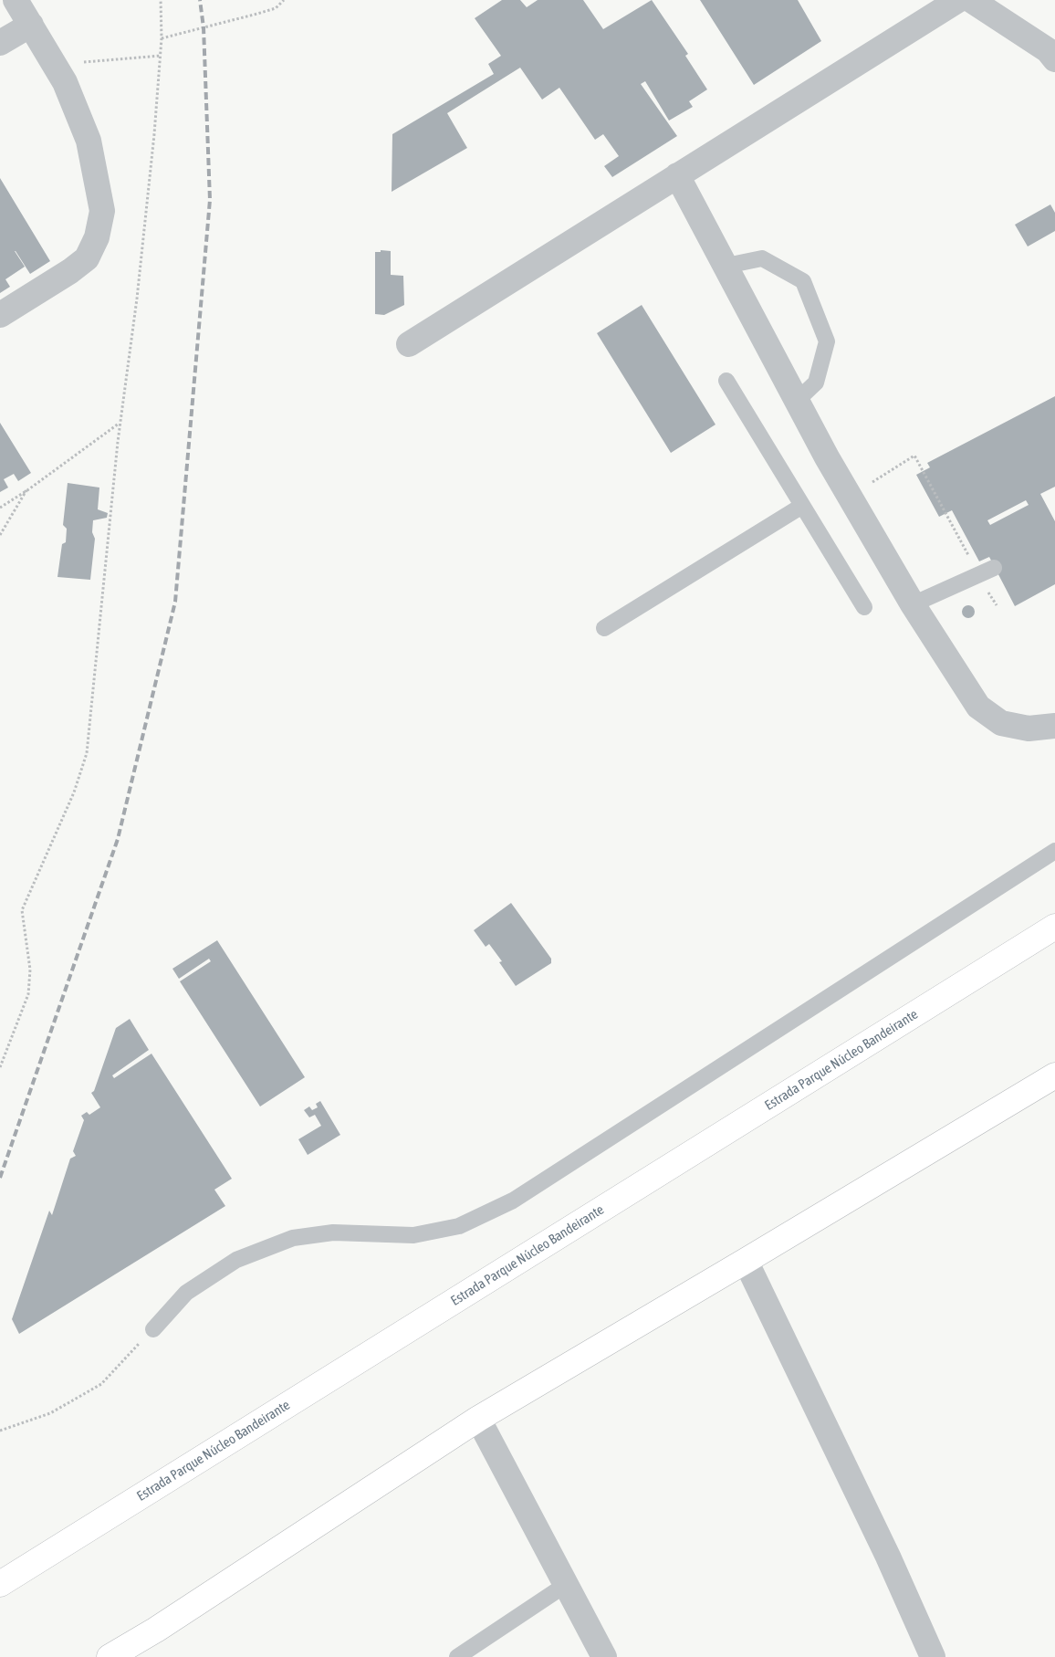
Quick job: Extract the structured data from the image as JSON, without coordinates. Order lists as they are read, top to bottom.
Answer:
{
  "streets": {
    "highway": ["Estrada Parque Núcleo Bandeirante"]
  }
}
